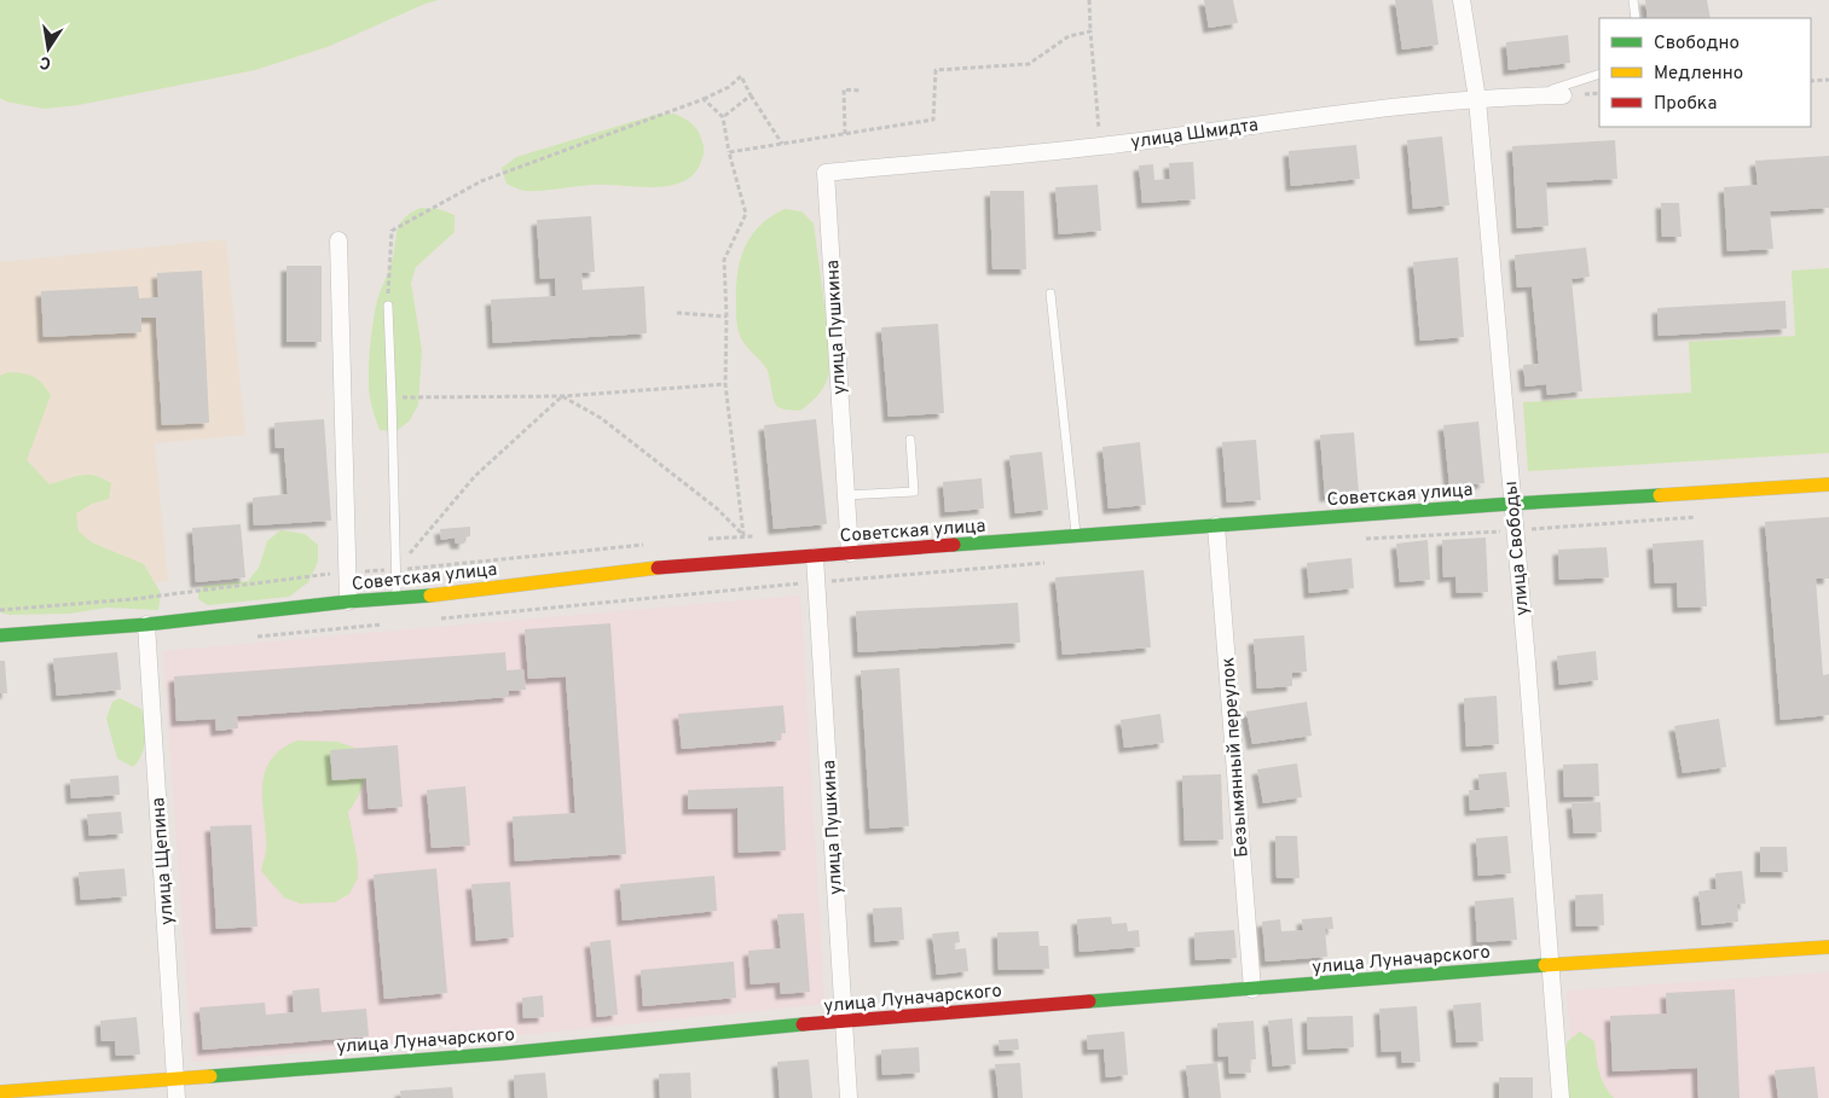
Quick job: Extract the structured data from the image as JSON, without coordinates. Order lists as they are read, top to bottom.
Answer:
{
  "streets": {
    "main road": ["Советская улица", "улица Луначарского"],
    "street": [
      "улица Шмидта",
      "улица Пушкина",
      "улица Свободы",
      "Безымянный переулок",
      "улица Щепина"
    ]
  },
  "crossings": [
    ["улица Шмидта", "улица Пушкина"],
    ["улица Шмидта", "улица Свободы"],
    ["улица Пушкина", "Советская улица"],
    ["улица Пушкина", "улица Луначарского"],
    ["Советская улица", "улица Свободы"],
    ["Советская улица", "Безымянный переулок"],
    ["Советская улица", "улица Щепина"],
    ["улица Свободы", "улица Луначарского"],
    ["Безымянный переулок", "улица Луначарского"],
    ["улица Щепина", "улица Луначарского"]
  ],
  "legend": ["Свободно", "Медленно", "Пробка"],
  "north": "bottom"
}
